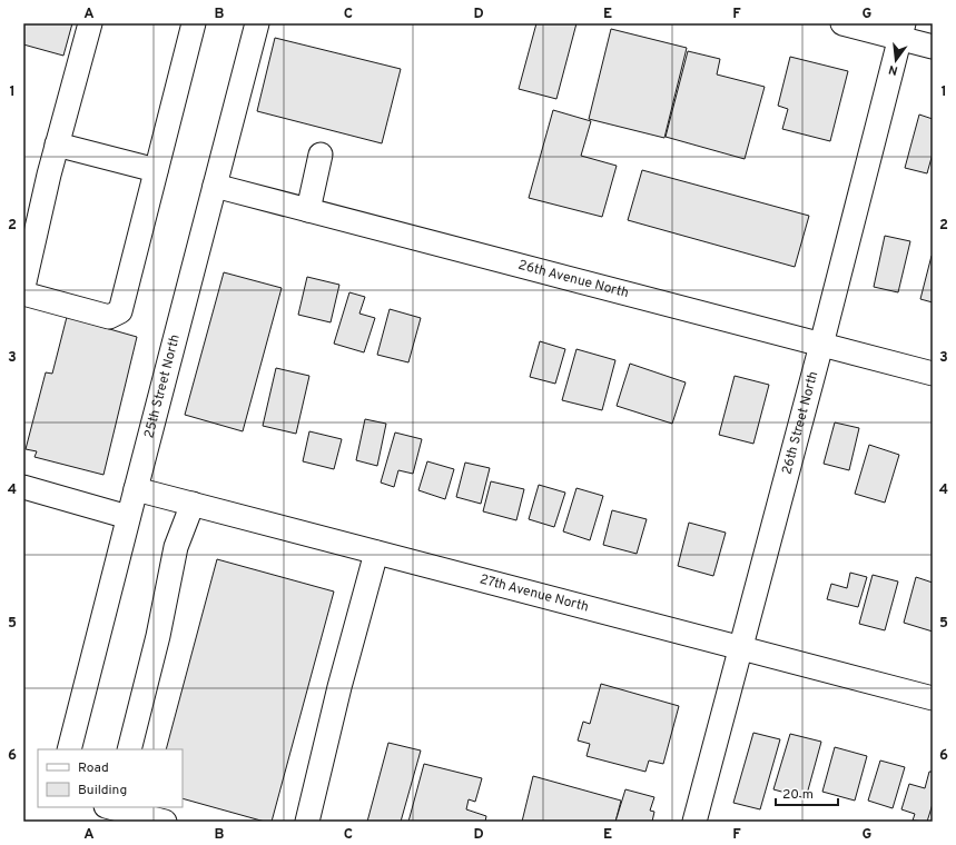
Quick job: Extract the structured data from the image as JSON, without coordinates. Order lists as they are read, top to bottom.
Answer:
{
  "streets": {
    "street": [
      "26th Avenue North",
      "25th Street North",
      "26th Street North",
      "27th Avenue North"
    ]
  },
  "crossings": [
    ["26th Avenue North", "25th Street North"],
    ["26th Avenue North", "26th Street North"],
    ["25th Street North", "27th Avenue North"],
    ["26th Street North", "27th Avenue North"]
  ],
  "legend": ["Road", "Building"],
  "scale_bar": "20 m",
  "north": "bottom",
  "grid": {
    "columns": [
      "A",
      "B",
      "C",
      "D",
      "E",
      "F",
      "G"
    ],
    "rows": [
      "1",
      "2",
      "3",
      "4",
      "5",
      "6"
    ]
  }
}
